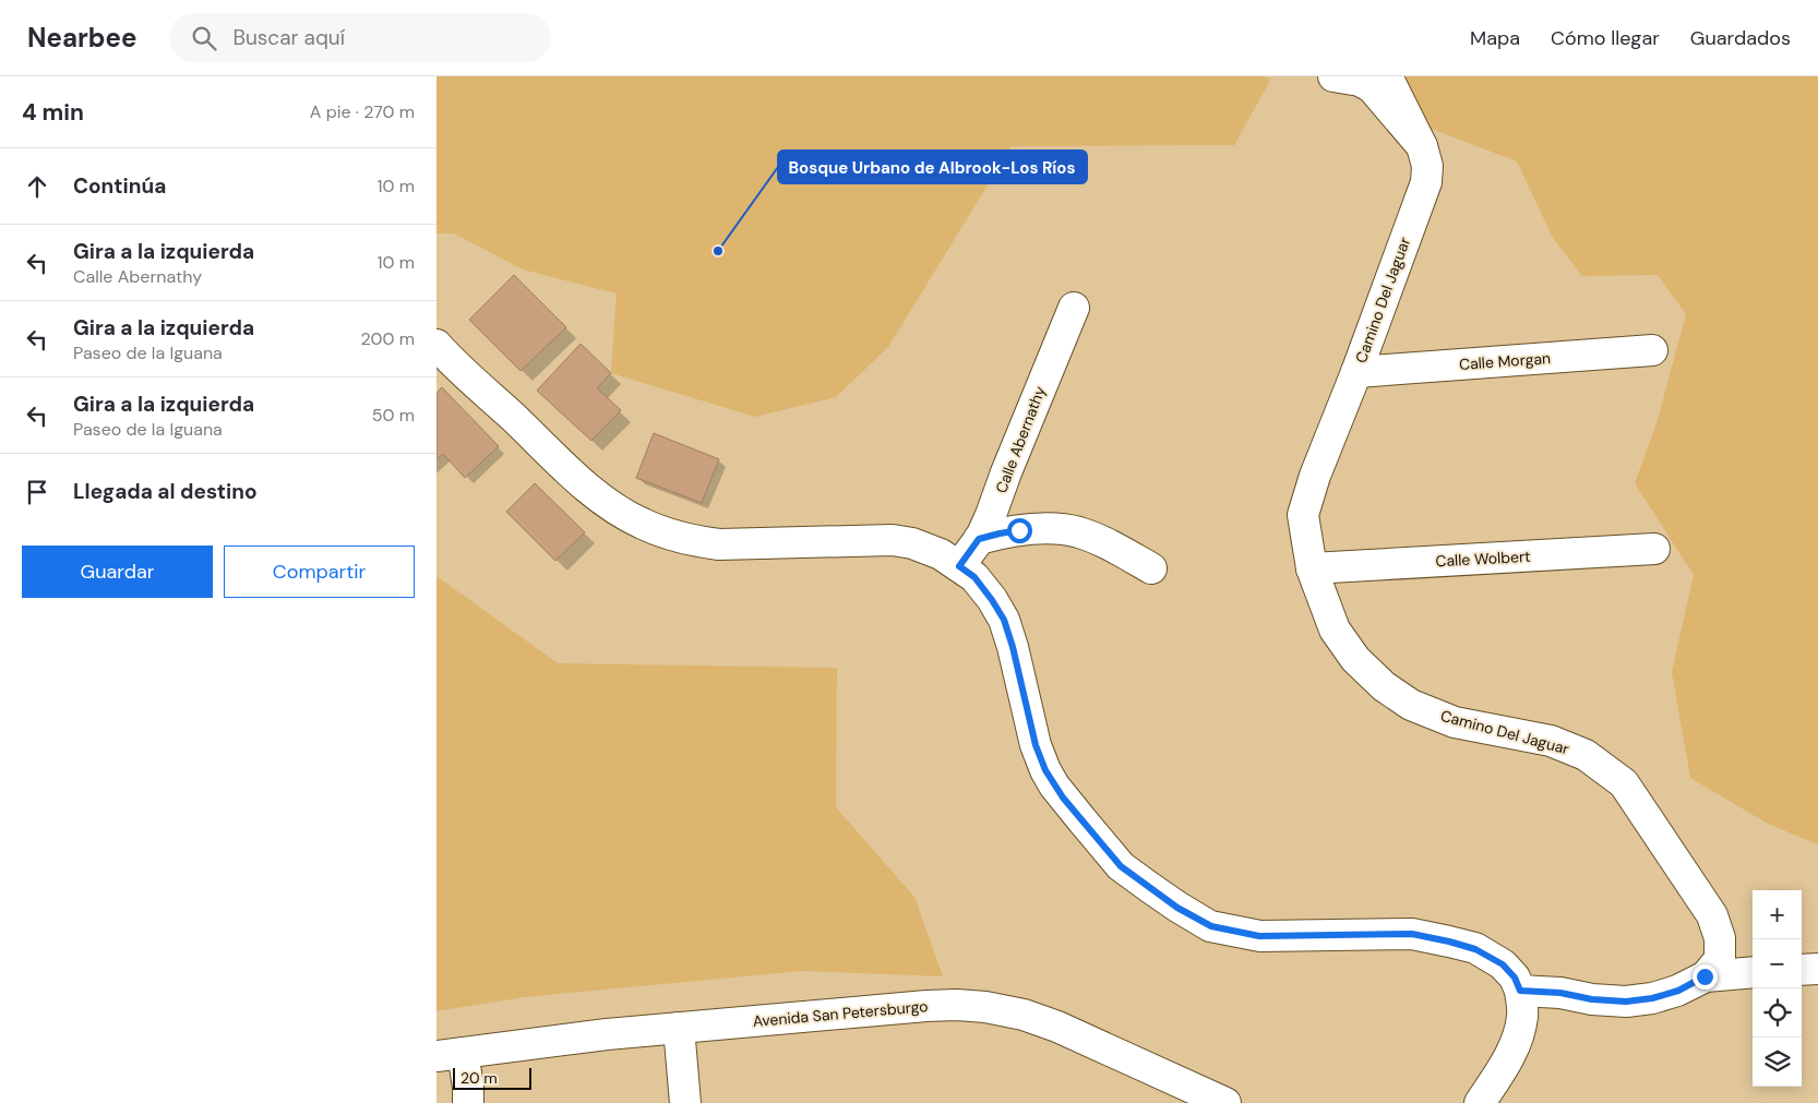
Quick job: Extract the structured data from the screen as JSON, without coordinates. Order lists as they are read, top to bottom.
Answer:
{
  "streets": {
    "street": [
      "Camino Del Jaguar",
      "Calle Morgan",
      "Calle Abernathy",
      "Calle Wolbert",
      "Avenida San Petersburgo"
    ]
  },
  "crossings": [
    ["Camino Del Jaguar", "Calle Morgan"],
    ["Camino Del Jaguar", "Calle Wolbert"]
  ],
  "places": ["Bosque Urbano de Albrook-Los Ríos"],
  "scale_bar": "20 m",
  "page": {
    "header": "Nearbee",
    "search": "Buscar aquí",
    "nav": ["Mapa", "Cómo llegar", "Guardados"],
    "heading": ["4 min", "A pie · 270 m"],
    "list": [
      ["Continúa", "10 m"],
      ["Gira a la izquierda", "Calle Abernathy", "10 m"],
      ["Gira a la izquierda", "Paseo de la Iguana", "200 m"],
      ["Gira a la izquierda", "Paseo de la Iguana", "50 m"],
      "Llegada al destino"
    ],
    "buttons": ["Guardar", "Compartir"],
    "map_buttons": ["+", "−"],
    "scale": "20 m"
  }
}
